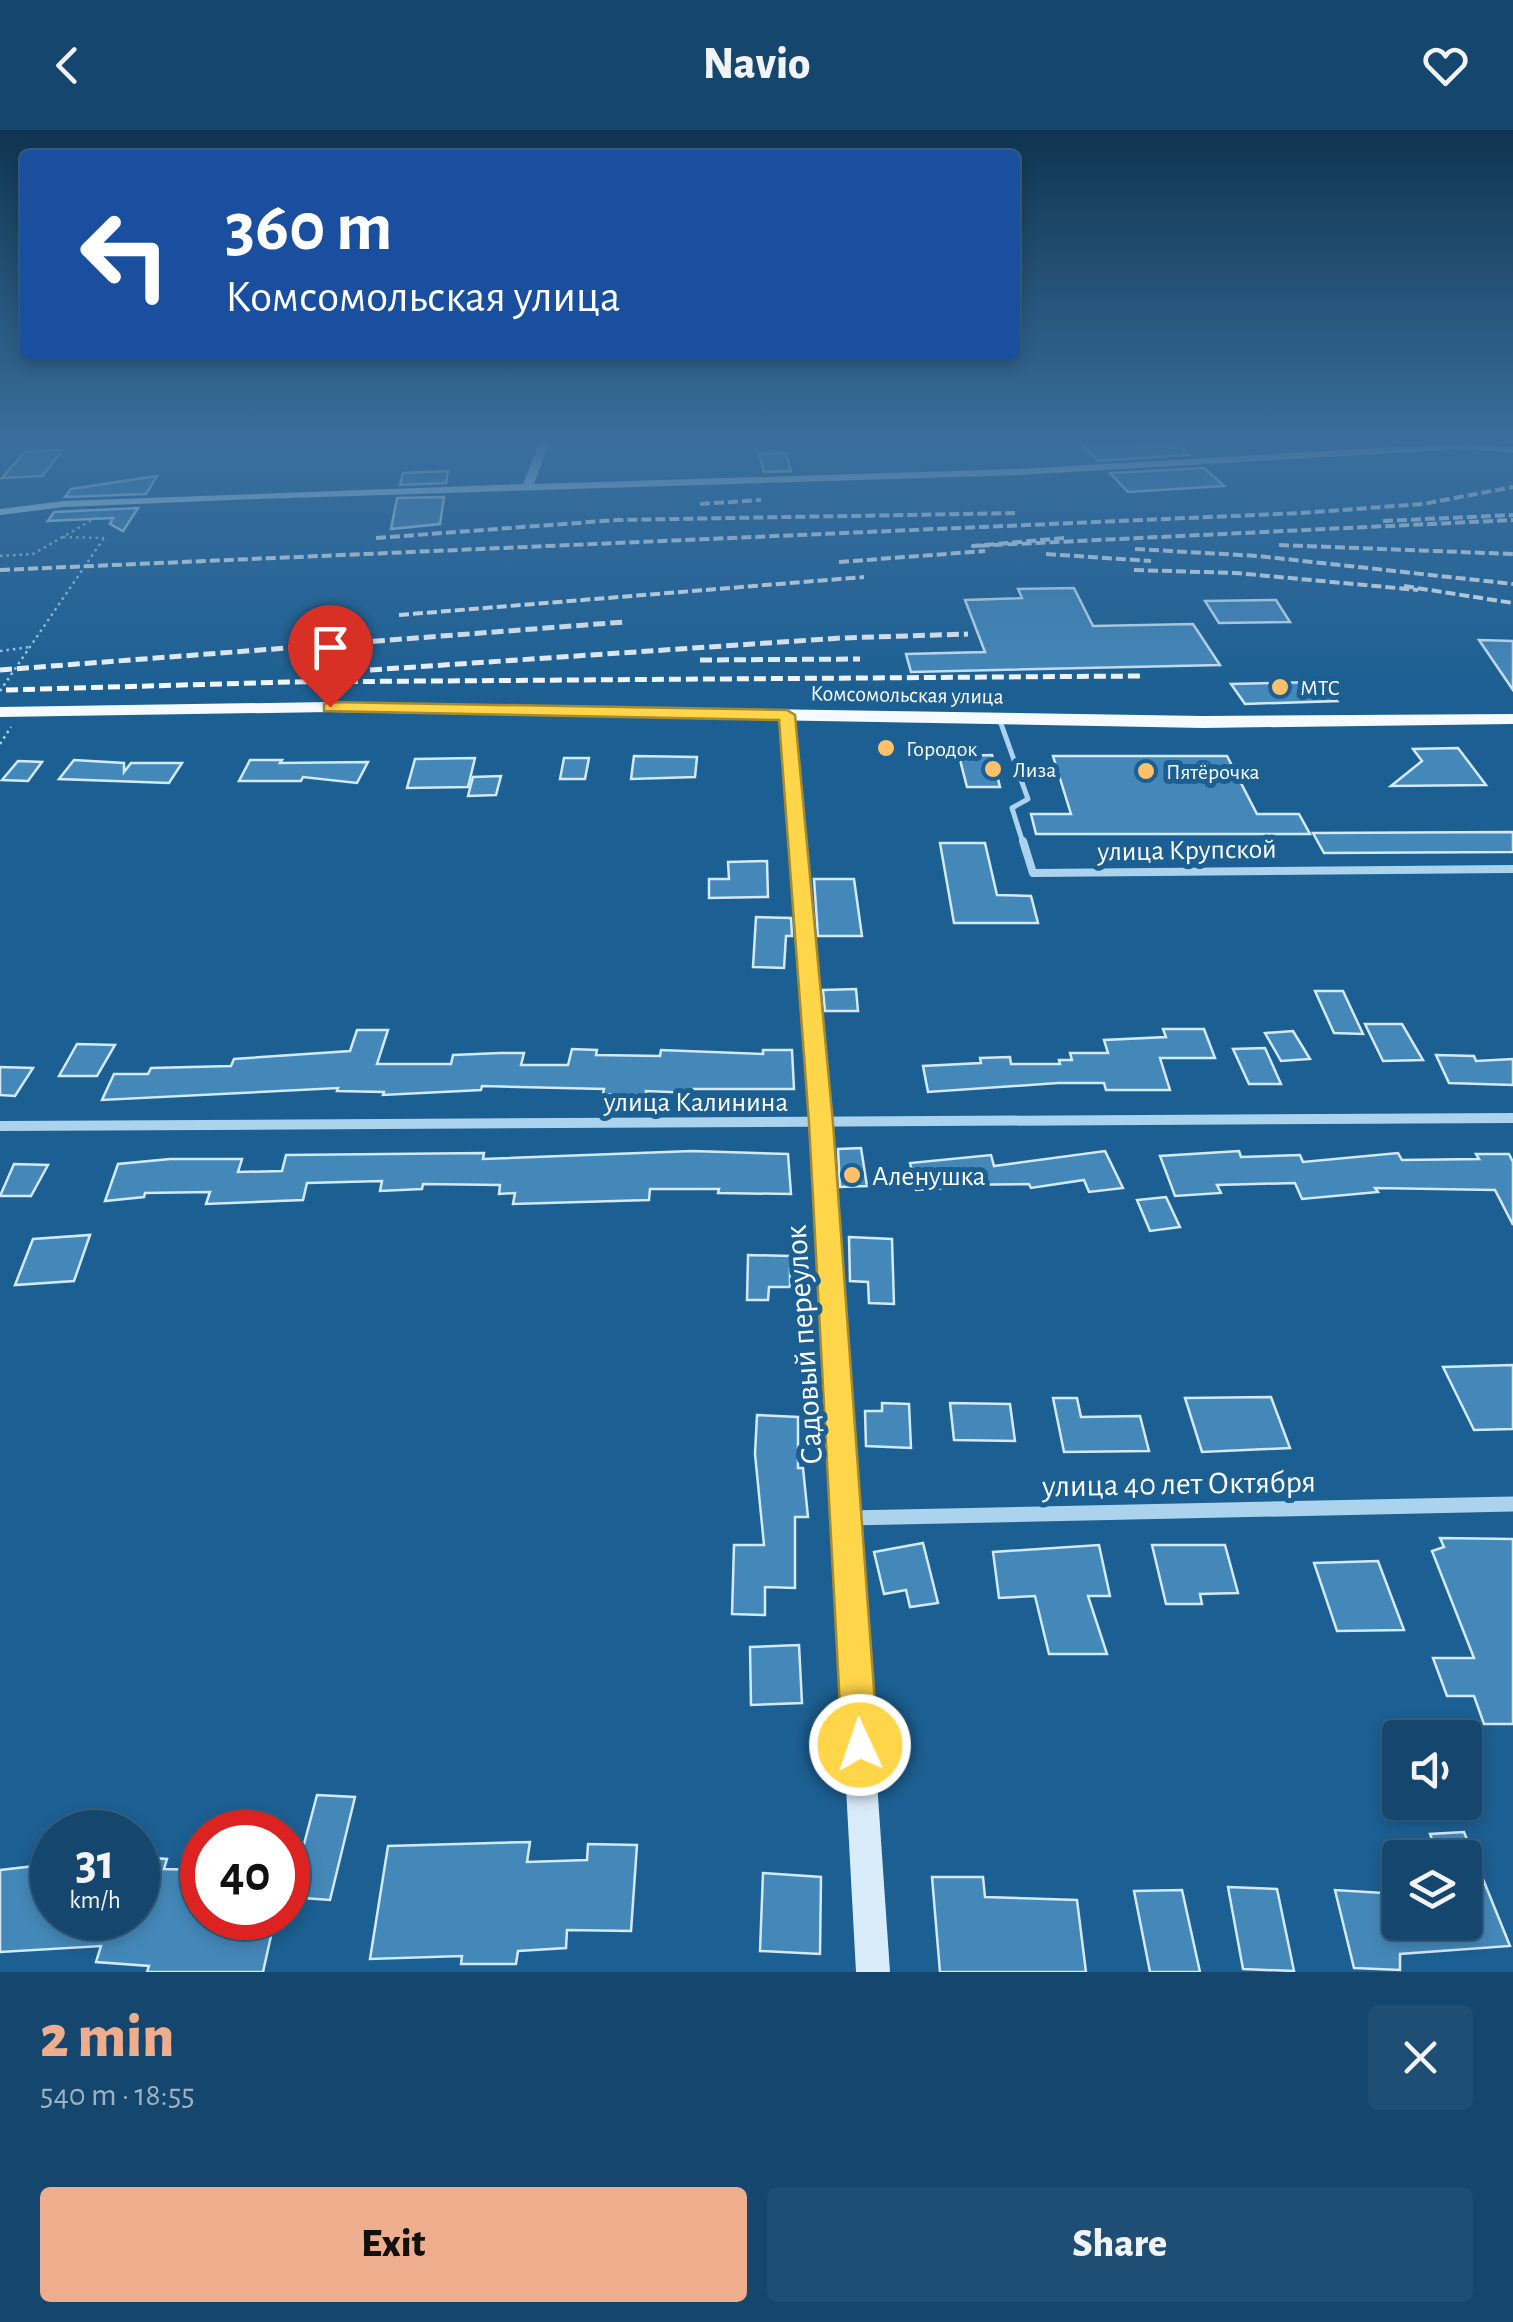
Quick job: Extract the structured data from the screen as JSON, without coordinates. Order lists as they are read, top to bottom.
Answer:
{
  "streets": {
    "main road": ["Комсомольская улица"],
    "street": ["улица Калинина", "Садовый переулок", "улица 40 лет Октября"],
    "lane": ["улица Крупской"]
  },
  "crossings": [
    ["Комсомольская улица", "улица Крупской"],
    ["Комсомольская улица", "Садовый переулок"],
    ["улица Калинина", "Садовый переулок"],
    ["Садовый переулок", "улица 40 лет Октября"]
  ],
  "places": [
    "МТС",
    "Городок",
    "Лиза",
    "Пятёрочка",
    "Аленушка"
  ],
  "page": {
    "header": "Navio",
    "turn": ["360 m", "Комсомольская улица"],
    "speed": "31 km/h",
    "limit": "40",
    "heading": ["2 min", "540 m · 18:55"],
    "buttons": ["Exit", "Share"]
  }
}
